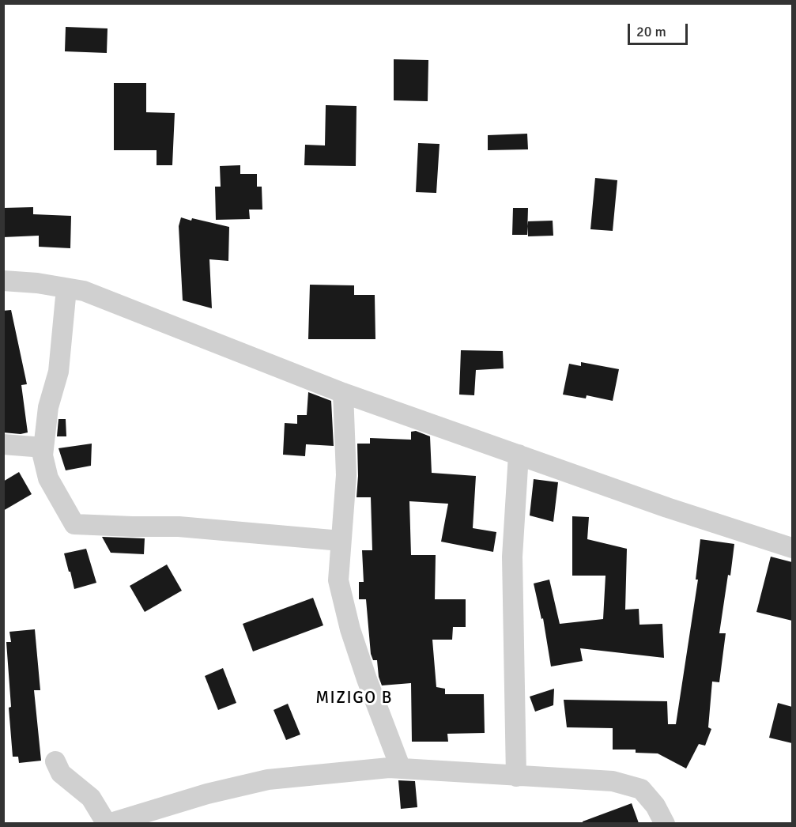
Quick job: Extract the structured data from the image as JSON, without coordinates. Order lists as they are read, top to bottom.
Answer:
{
  "districts": ["MIZIGO B"],
  "scale_bar": "20 m"
}
